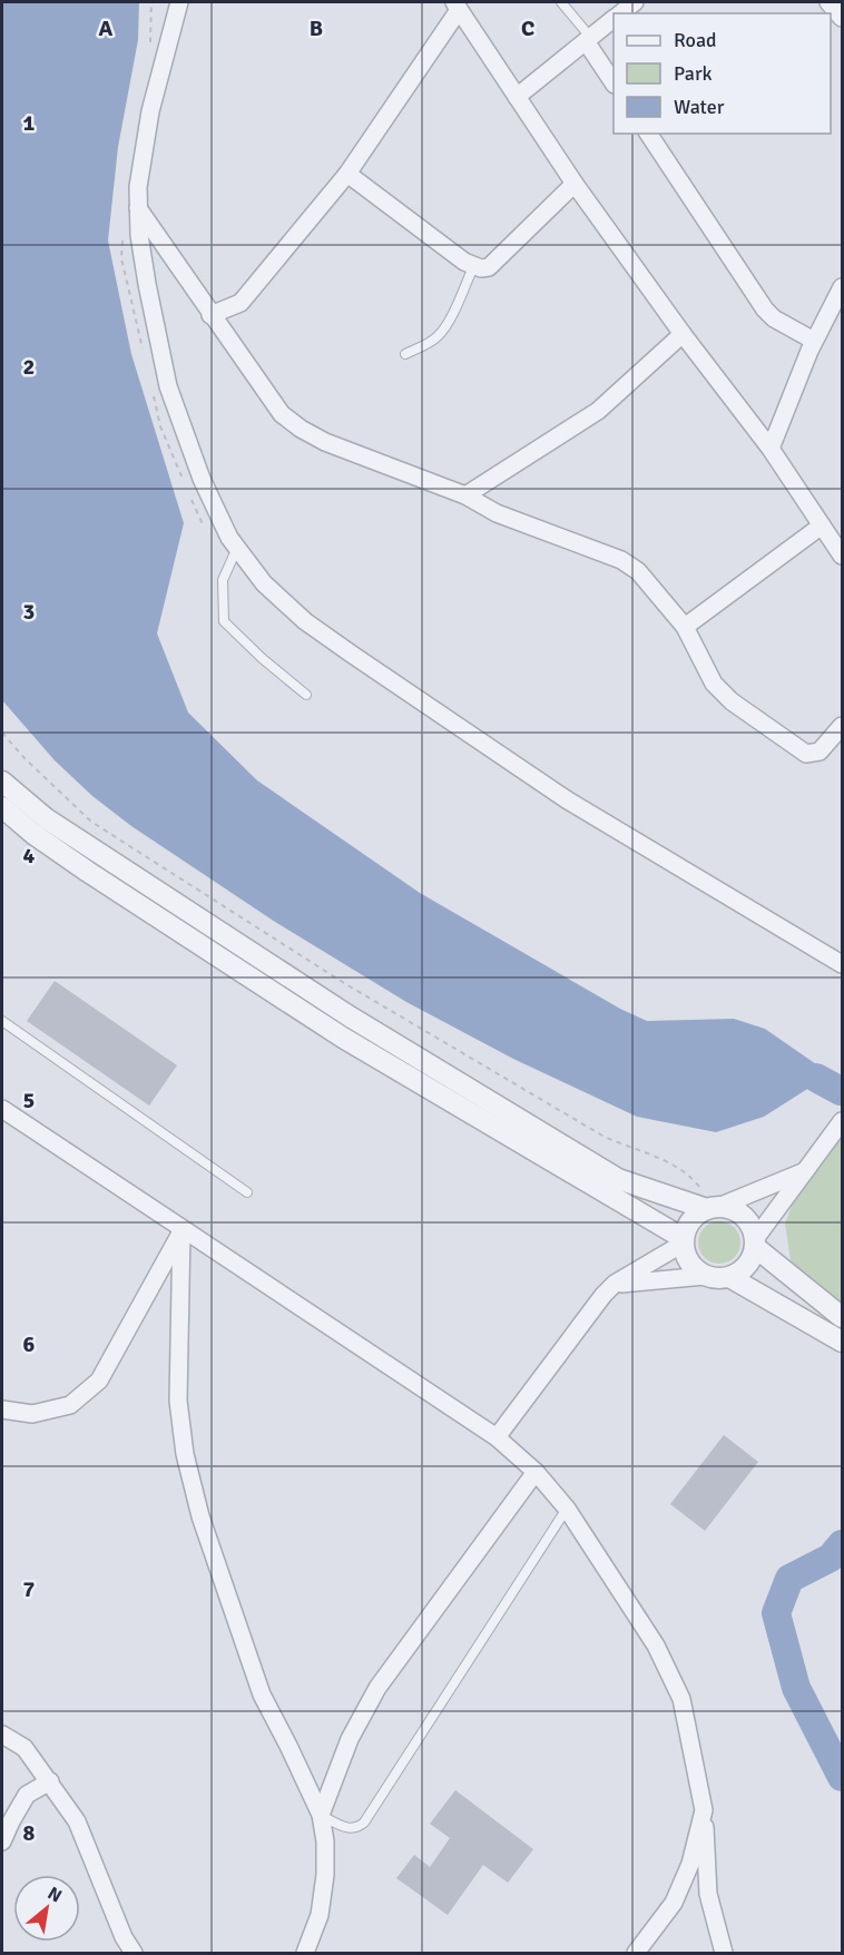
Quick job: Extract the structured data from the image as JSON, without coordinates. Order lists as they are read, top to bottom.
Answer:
{
  "legend": ["Road", "Park", "Water"],
  "north": "top right",
  "grid": {
    "columns": ["A", "B", "C"],
    "rows": [
      "1",
      "2",
      "3",
      "4",
      "5",
      "6",
      "7",
      "8"
    ]
  }
}
